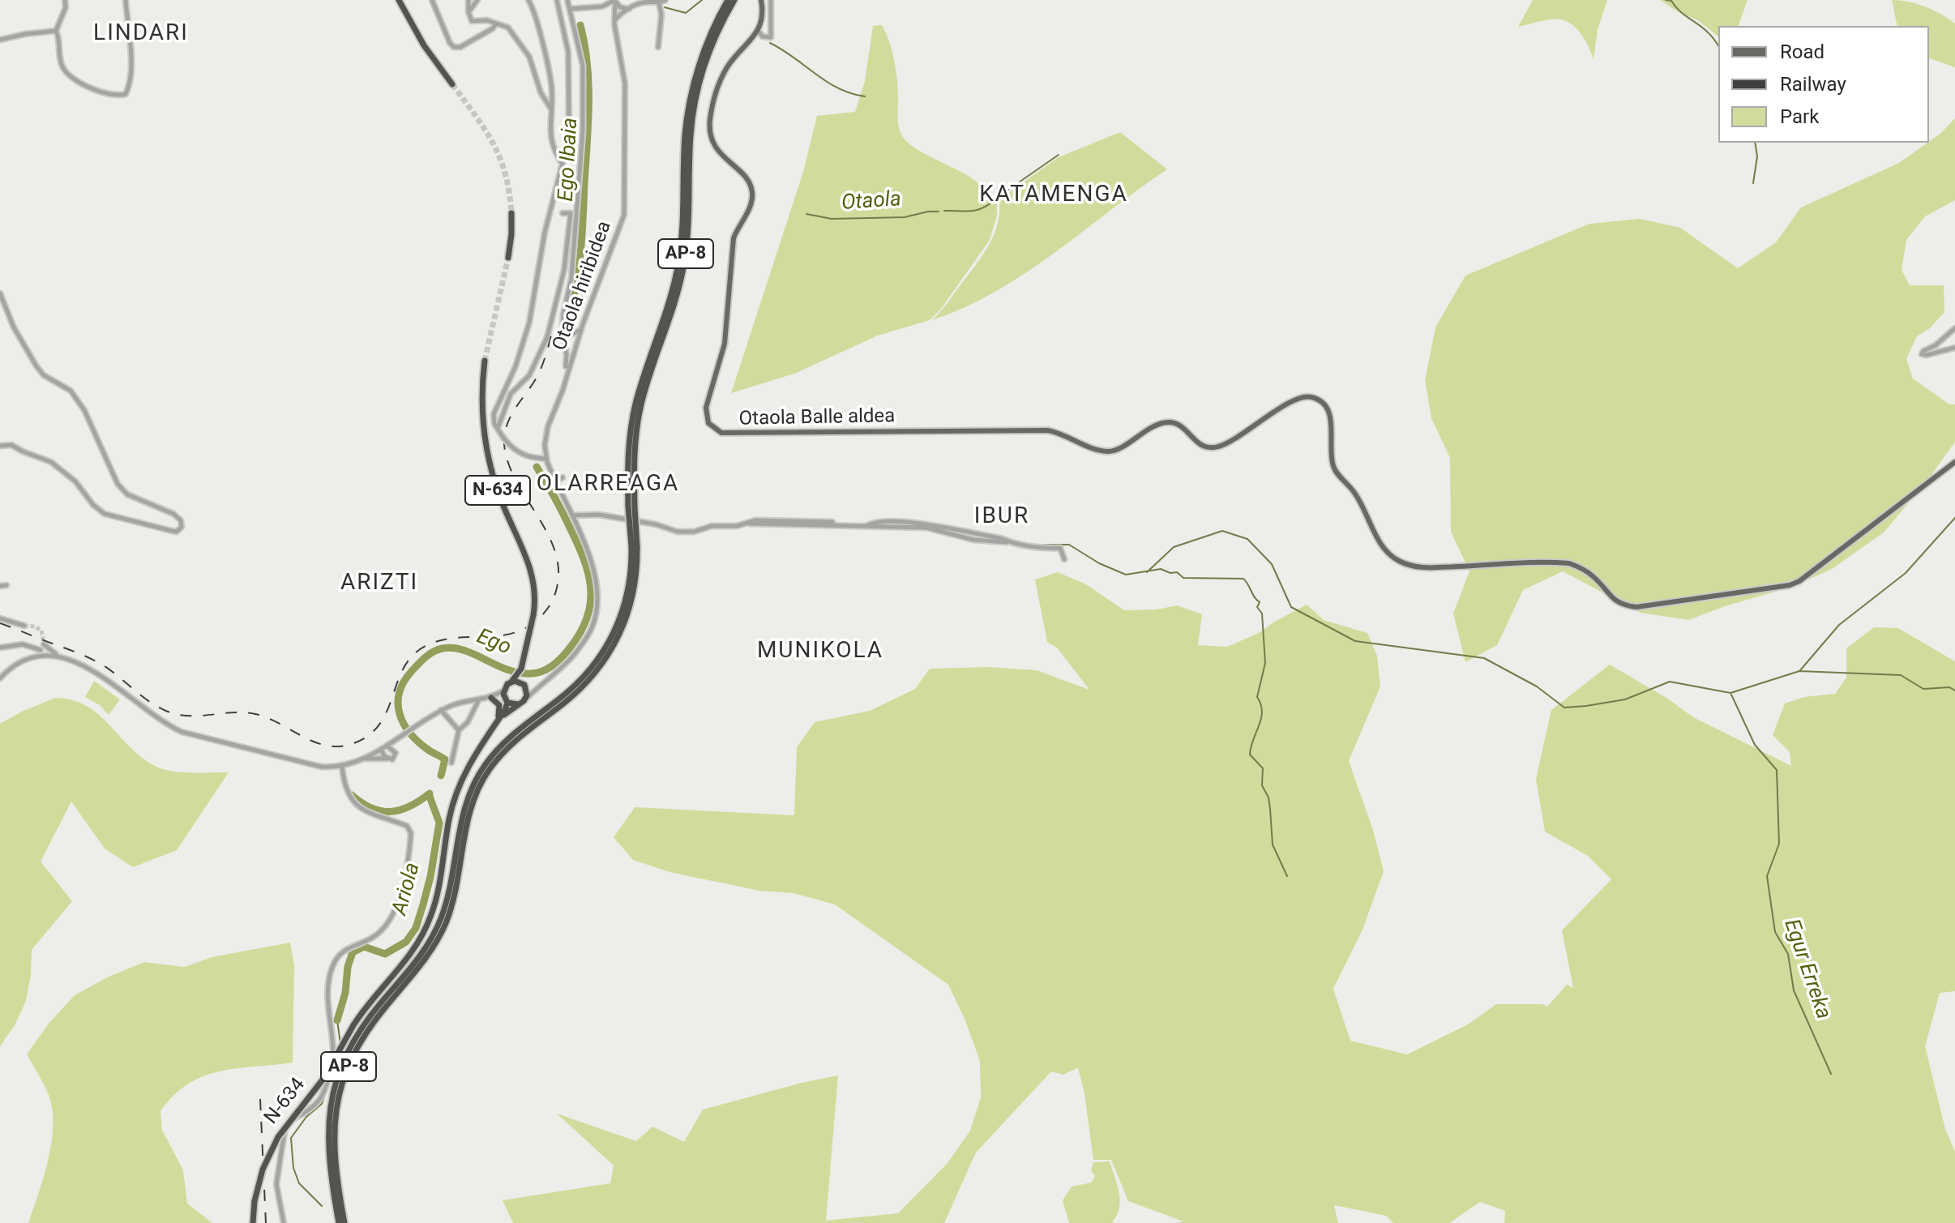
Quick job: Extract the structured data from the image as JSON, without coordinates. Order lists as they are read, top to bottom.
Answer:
{
  "streets": {
    "highway": ["AP-8", "N-634"],
    "main road": ["Otaola Balle aldea"],
    "street": ["Otaola hiribidea"]
  },
  "districts": [
    "LINDARI",
    "KATAMENGA",
    "OLARREAGA",
    "IBUR",
    "ARIZTI",
    "MUNIKOLA"
  ],
  "water": [
    "Ego Ibaia",
    "Otaola",
    "Ego",
    "Ariola",
    "Egur Erreka"
  ],
  "legend": ["Road", "Railway", "Park"]
}
